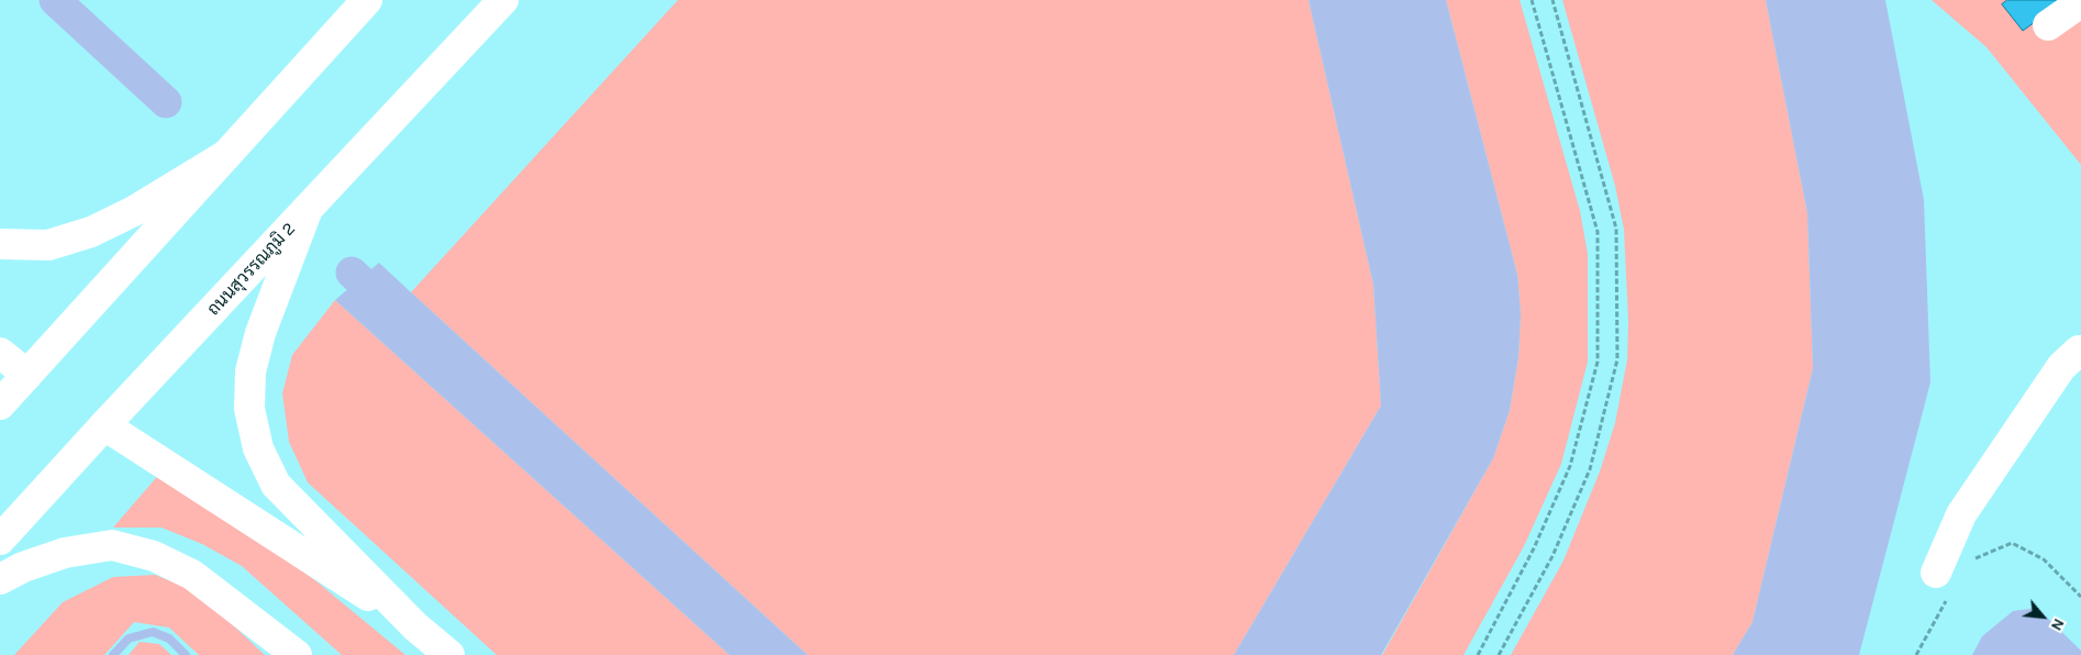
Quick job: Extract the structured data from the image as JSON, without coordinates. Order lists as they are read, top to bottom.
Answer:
{
  "streets": {
    "main road": ["ถนนสุวรรณภูมิ 2"]
  },
  "north": "bottom right"
}
